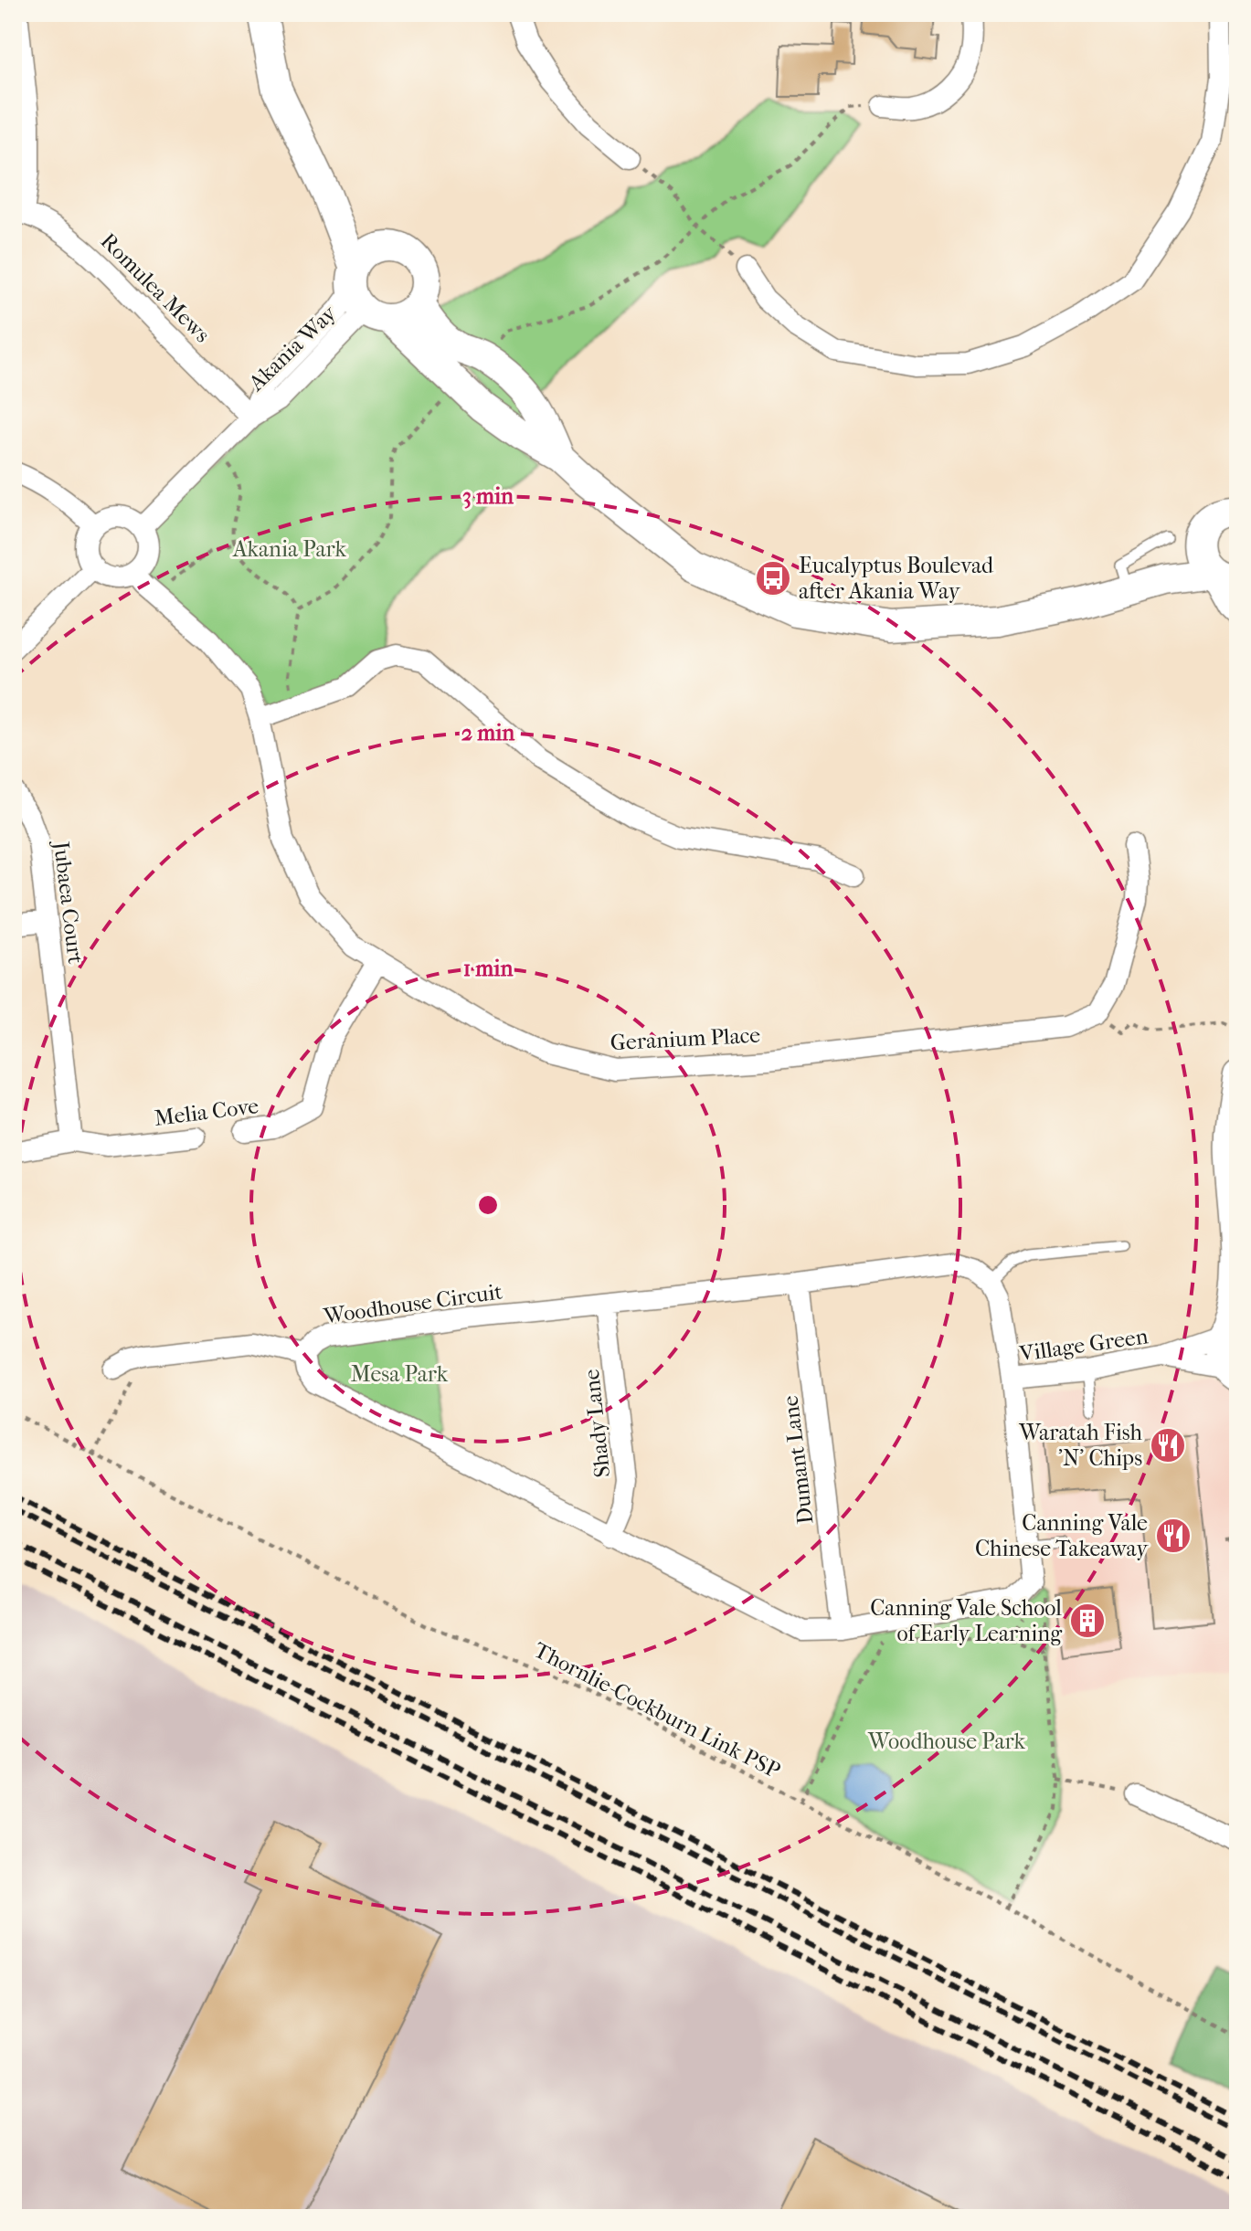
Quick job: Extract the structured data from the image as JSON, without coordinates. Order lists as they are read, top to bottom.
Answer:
{
  "streets": {
    "street": [
      "Romulea Mews",
      "Akania Way",
      "Jubaea Court",
      "Geranium Place",
      "Melia Cove",
      "Woodhouse Circuit",
      "Village Green",
      "Shady Lane",
      "Dumant Lane"
    ],
    "path": ["Thornlie-Cockburn Link PSP"]
  },
  "crossings": [
    ["Romulea Mews", "Akania Way"],
    ["Akania Way", "Geranium Place"],
    ["Jubaea Court", "Melia Cove"],
    ["Geranium Place", "Melia Cove"],
    ["Woodhouse Circuit", "Shady Lane"],
    ["Woodhouse Circuit", "Dumant Lane"]
  ],
  "parks": ["Akania Park", "Mesa Park", "Woodhouse Park"],
  "places": {
    "bus stop": ["Eucalyptus Boulevad after Akania Way"],
    "restaurant": ["Waratah Fish 'N' Chips", "Canning Vale Chinese Takeaway"],
    "building": ["Canning Vale School of Early Learning"]
  },
  "rings": ["3 min", "2 min", "1 min"]
}
